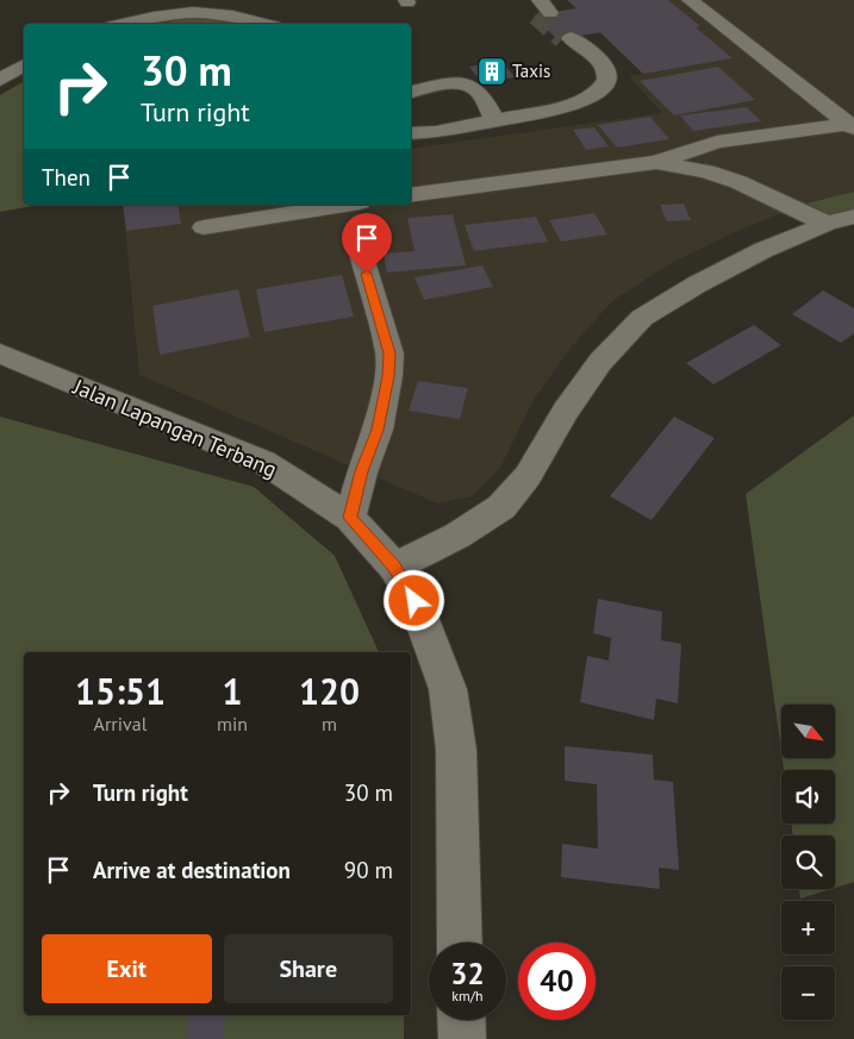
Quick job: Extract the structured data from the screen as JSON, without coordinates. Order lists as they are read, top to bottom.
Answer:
{
  "streets": {
    "street": ["Jalan Lapangan Terbang"]
  },
  "places": {
    "building": ["Taxis"]
  },
  "north": "bottom right",
  "page": {
    "turn": ["30 m", "Turn right"],
    "then": "Then",
    "eta": [
      "15:51",
      "Arrival",
      "1",
      "min",
      "120",
      "m"
    ],
    "map_buttons": ["+", "−"],
    "list": [
      {
        "name": "Turn right",
        "value": "30 m"
      },
      {
        "name": "Arrive at destination",
        "value": "90 m"
      }
    ],
    "buttons": ["Exit", "Share"],
    "speed": "32 km/h",
    "limit": "40"
  }
}
